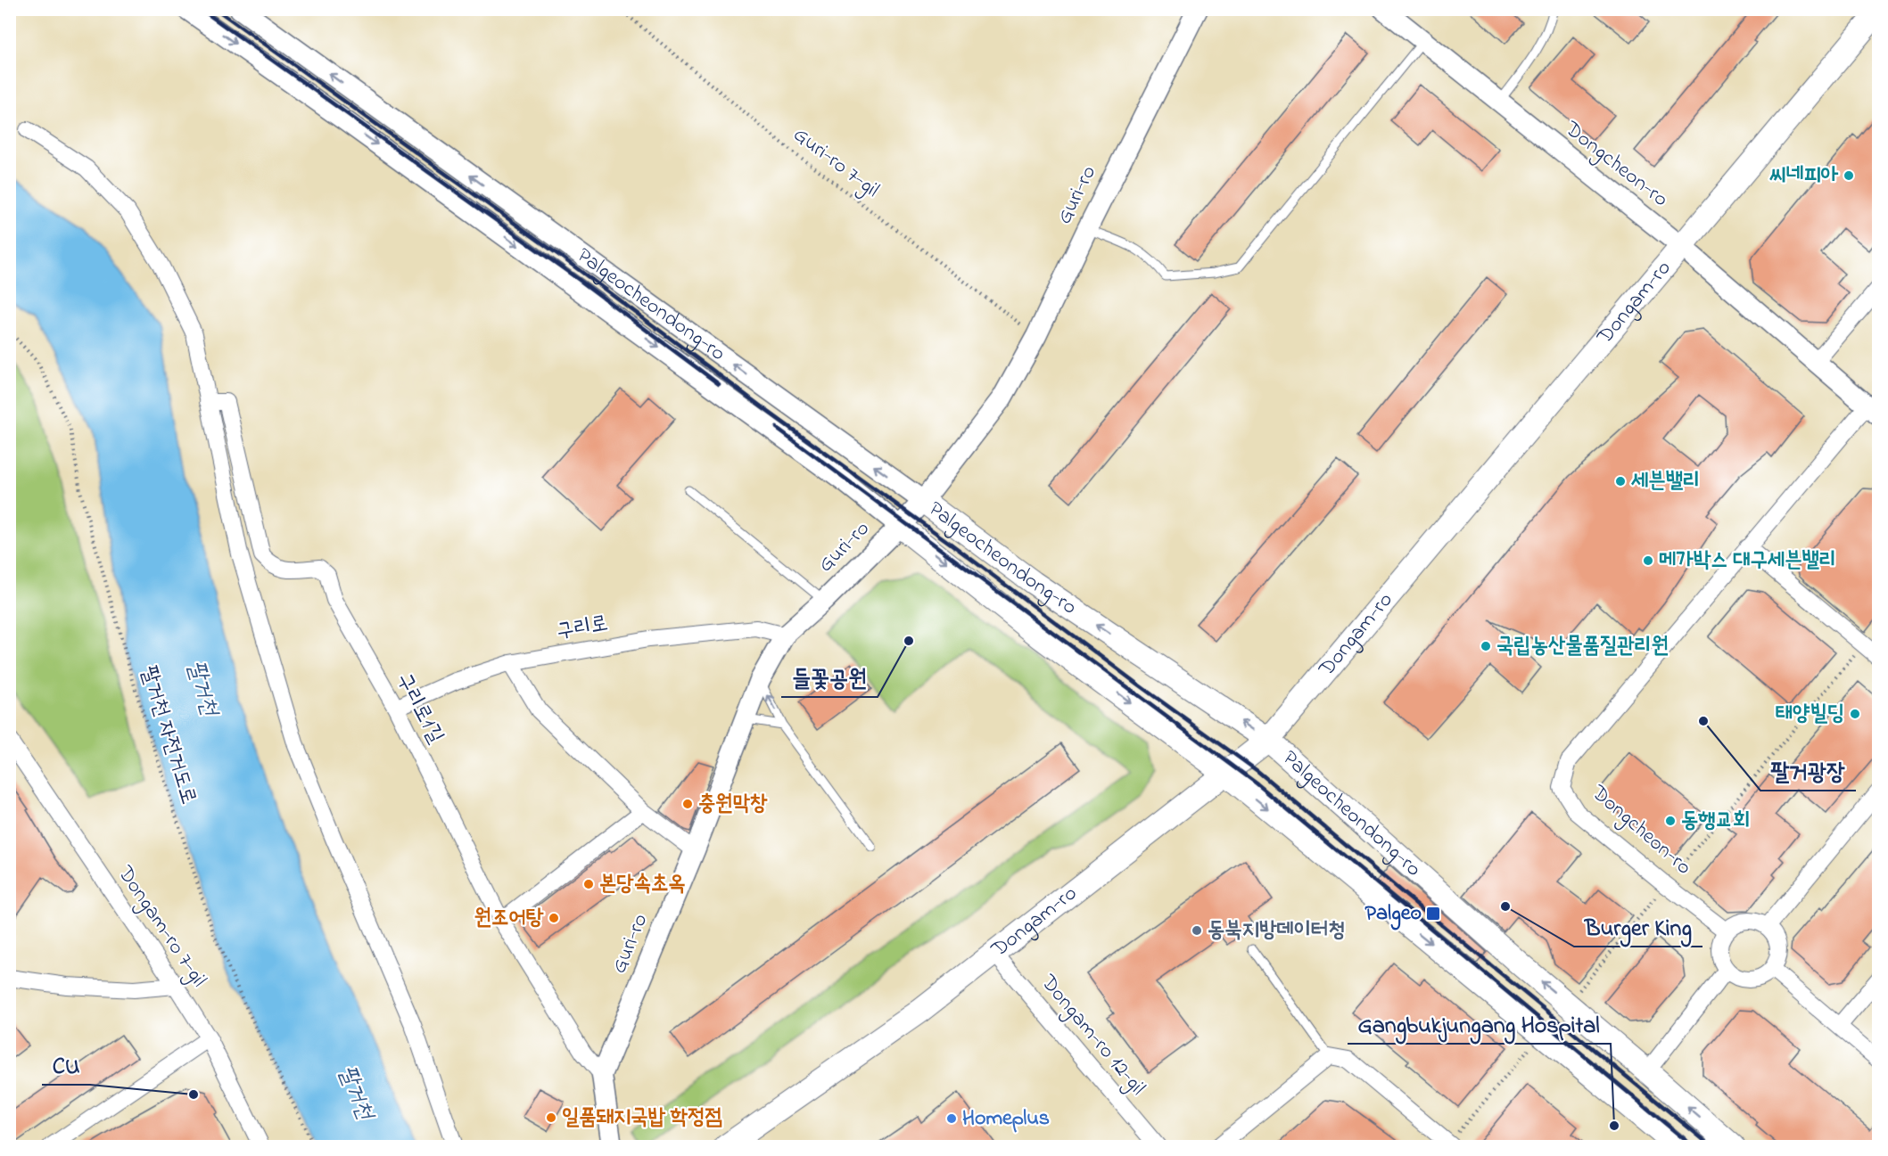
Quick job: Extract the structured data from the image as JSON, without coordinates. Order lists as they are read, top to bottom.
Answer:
{
  "streets": {
    "main road": ["Dongam-ro", "Palgeocheondong-ro"],
    "street": [
      "Dongcheon-ro",
      "Guri-ro",
      "구리로",
      "구리로1길",
      "Dongam-ro 7-gil",
      "Dongam-ro 12-gil"
    ],
    "path": ["Guri-ro 7-gil", "팔거천 자전거도로"]
  },
  "crossings": [
    ["Guri-ro 7-gil", "Guri-ro"],
    ["Dongcheon-ro", "Dongam-ro"],
    ["Guri-ro", "Palgeocheondong-ro"],
    ["Guri-ro", "구리로"],
    ["Guri-ro", "구리로1길"],
    ["Dongam-ro", "Palgeocheondong-ro"],
    ["Dongam-ro", "Dongam-ro 12-gil"],
    ["구리로", "구리로1길"]
  ],
  "water": ["팔거천"],
  "places": {
    "other": [
      "씨네피아",
      "세븐밸리",
      "메가박스 대구세븐밸리",
      "들꽃공원",
      "국립농산물품질관리원",
      "태양빌딩",
      "팔거광장",
      "충원막창",
      "동행교회",
      "본당속초옥",
      "Burger King",
      "원조어탕",
      "동북지방데이터청",
      "CU",
      "일품돼지국밥 학정점",
      "Homeplus",
      "Gangbukjungang Hospital"
    ],
    "transit": ["Palgeo"]
  }
}
